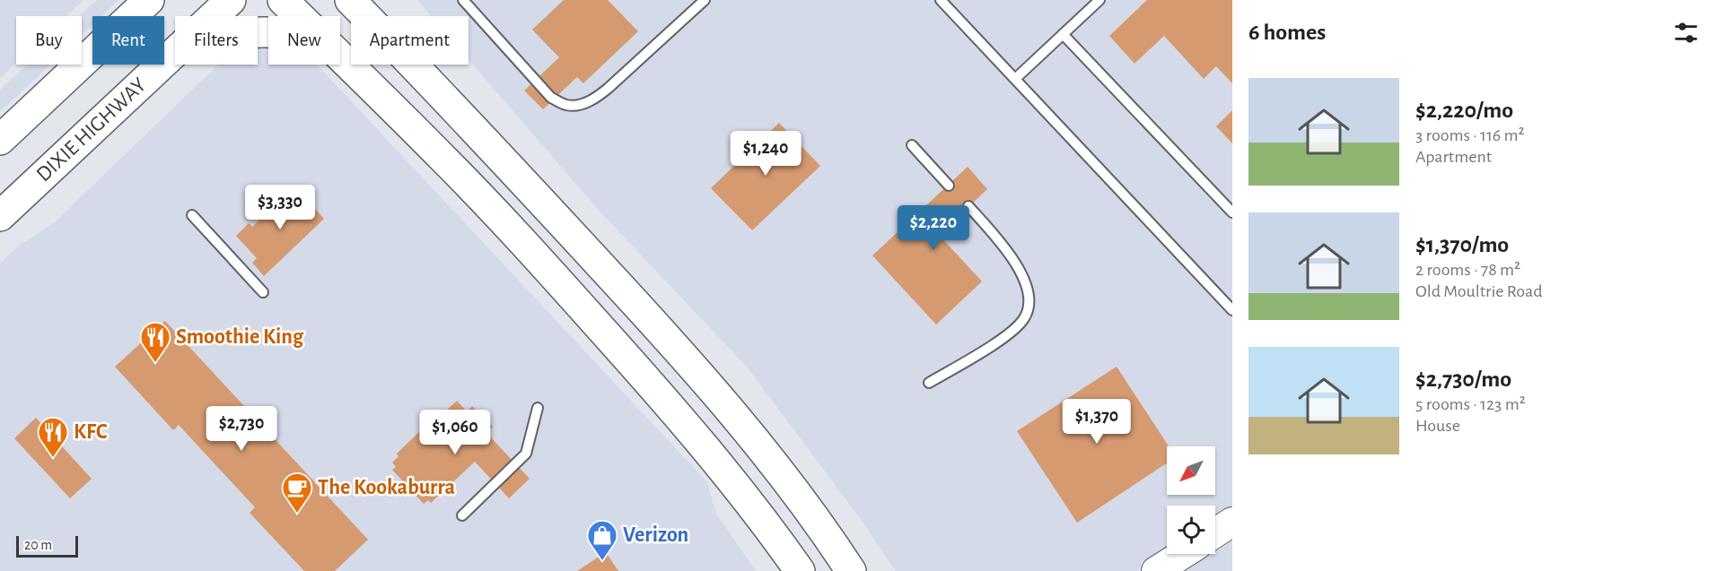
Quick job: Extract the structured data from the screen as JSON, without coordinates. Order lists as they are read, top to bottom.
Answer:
{
  "streets": {
    "main road": ["DIXIE HIGHWAY"]
  },
  "places": {
    "restaurant": ["Smoothie King", "KFC"],
    "cafe": ["The Kookaburra"],
    "shop": ["Verizon"]
  },
  "scale_bar": "20 m",
  "north": "bottom left",
  "page": {
    "heading": "6 homes",
    "chip": [
      "Buy",
      "Rent",
      "Filters",
      "New",
      "Apartment"
    ],
    "list": [
      {
        "name": "$2,220/mo",
        "note": "3 rooms · 116 m² · Apartment"
      },
      {
        "name": "$1,370/mo",
        "note": "2 rooms · 78 m² · Old Moultrie Road"
      },
      {
        "name": "$2,730/mo",
        "note": "5 rooms · 123 m² · House"
      }
    ],
    "price": [
      "$1,240",
      "$3,330",
      "$2,220",
      "$1,370",
      "$2,730",
      "$1,060"
    ],
    "scale": "20 m"
  }
}
